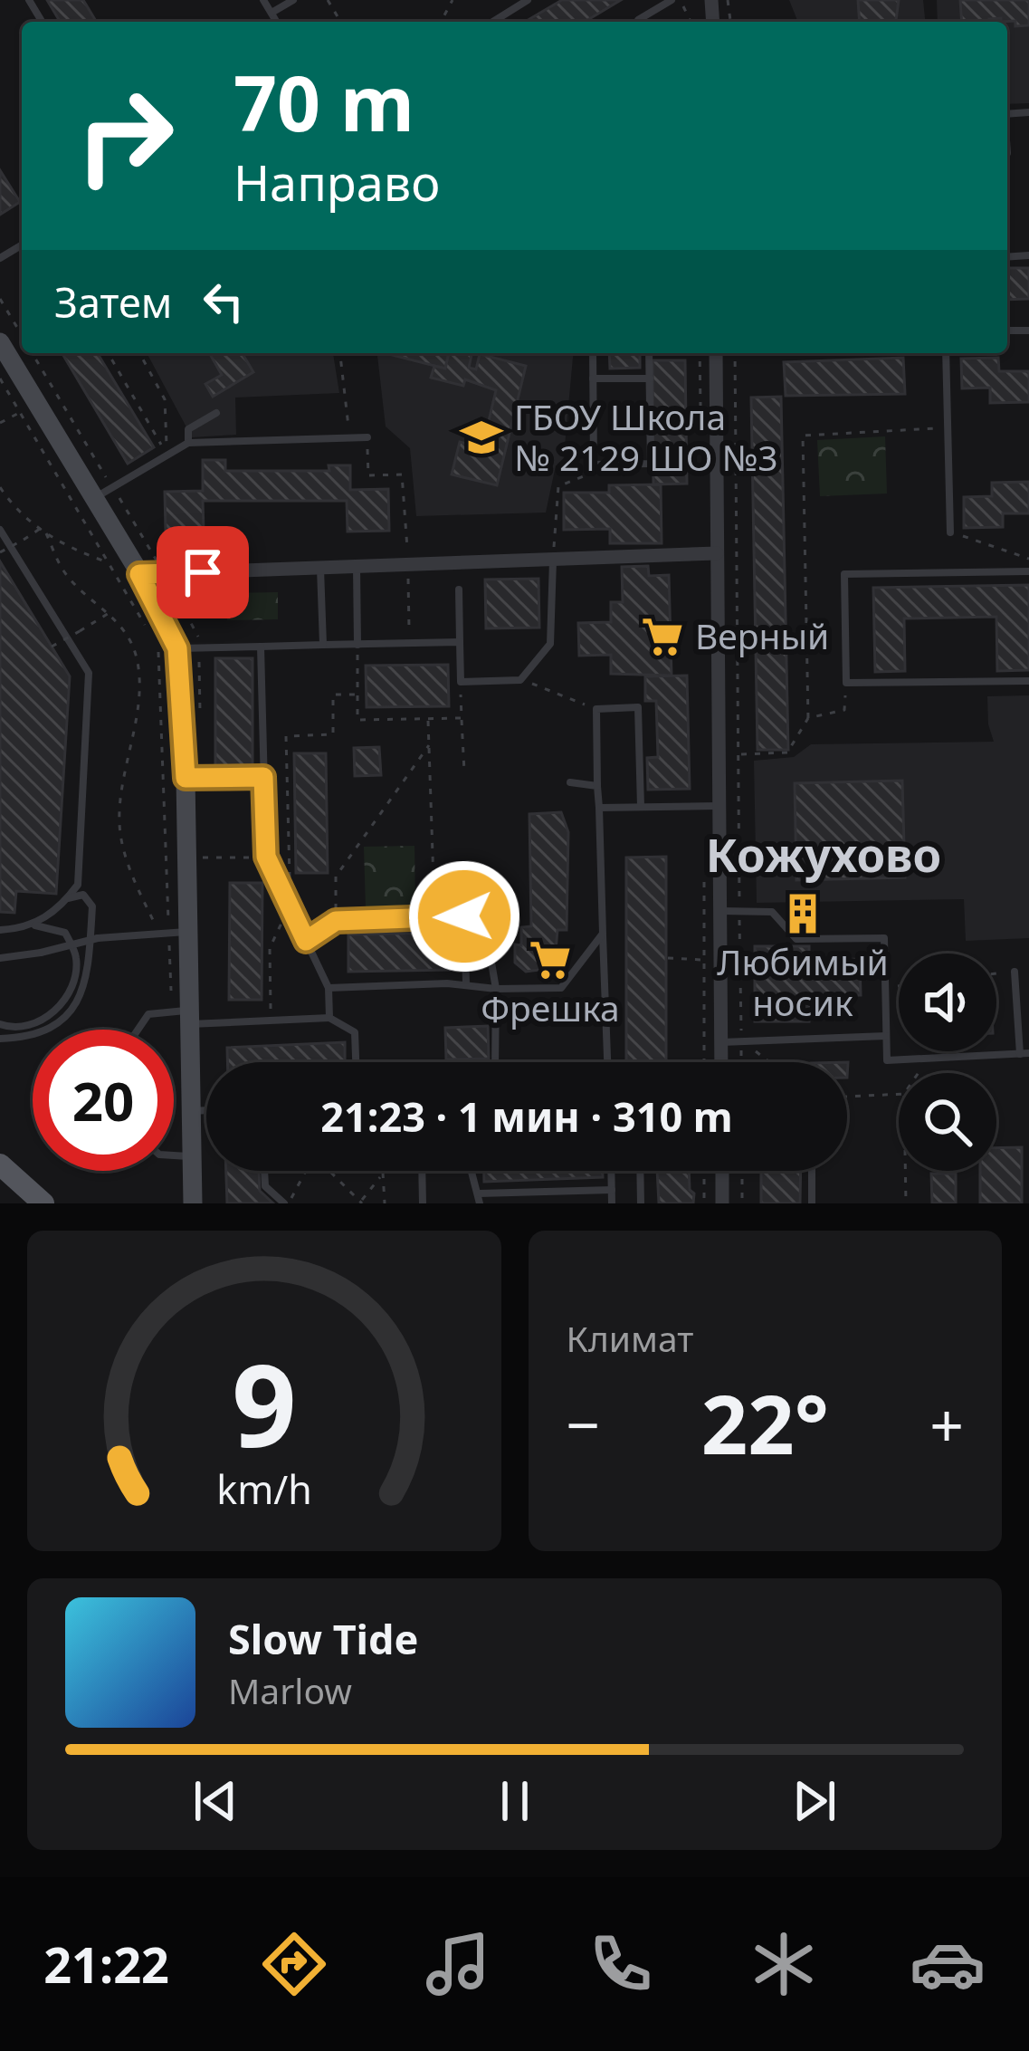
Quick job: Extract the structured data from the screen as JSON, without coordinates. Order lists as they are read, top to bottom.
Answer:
{
  "districts": ["Кожухово"],
  "places": {
    "school or university": ["ГБОУ Школа № 2129 ШО №3"],
    "supermarket": ["Верный", "Фрешка"],
    "building": ["Любимый носик"]
  },
  "page": {
    "turn": ["70 m", "Направо"],
    "then": "Затем",
    "limit": "20",
    "trip": "21:23 · 1 мин · 310 m",
    "tile": "Климат",
    "heat": ["−", "22°", "+"],
    "song": ["Slow Tide", "Marlow"],
    "tabs": "21:22",
    "gauge": ["9", "km/h"]
  }
}
